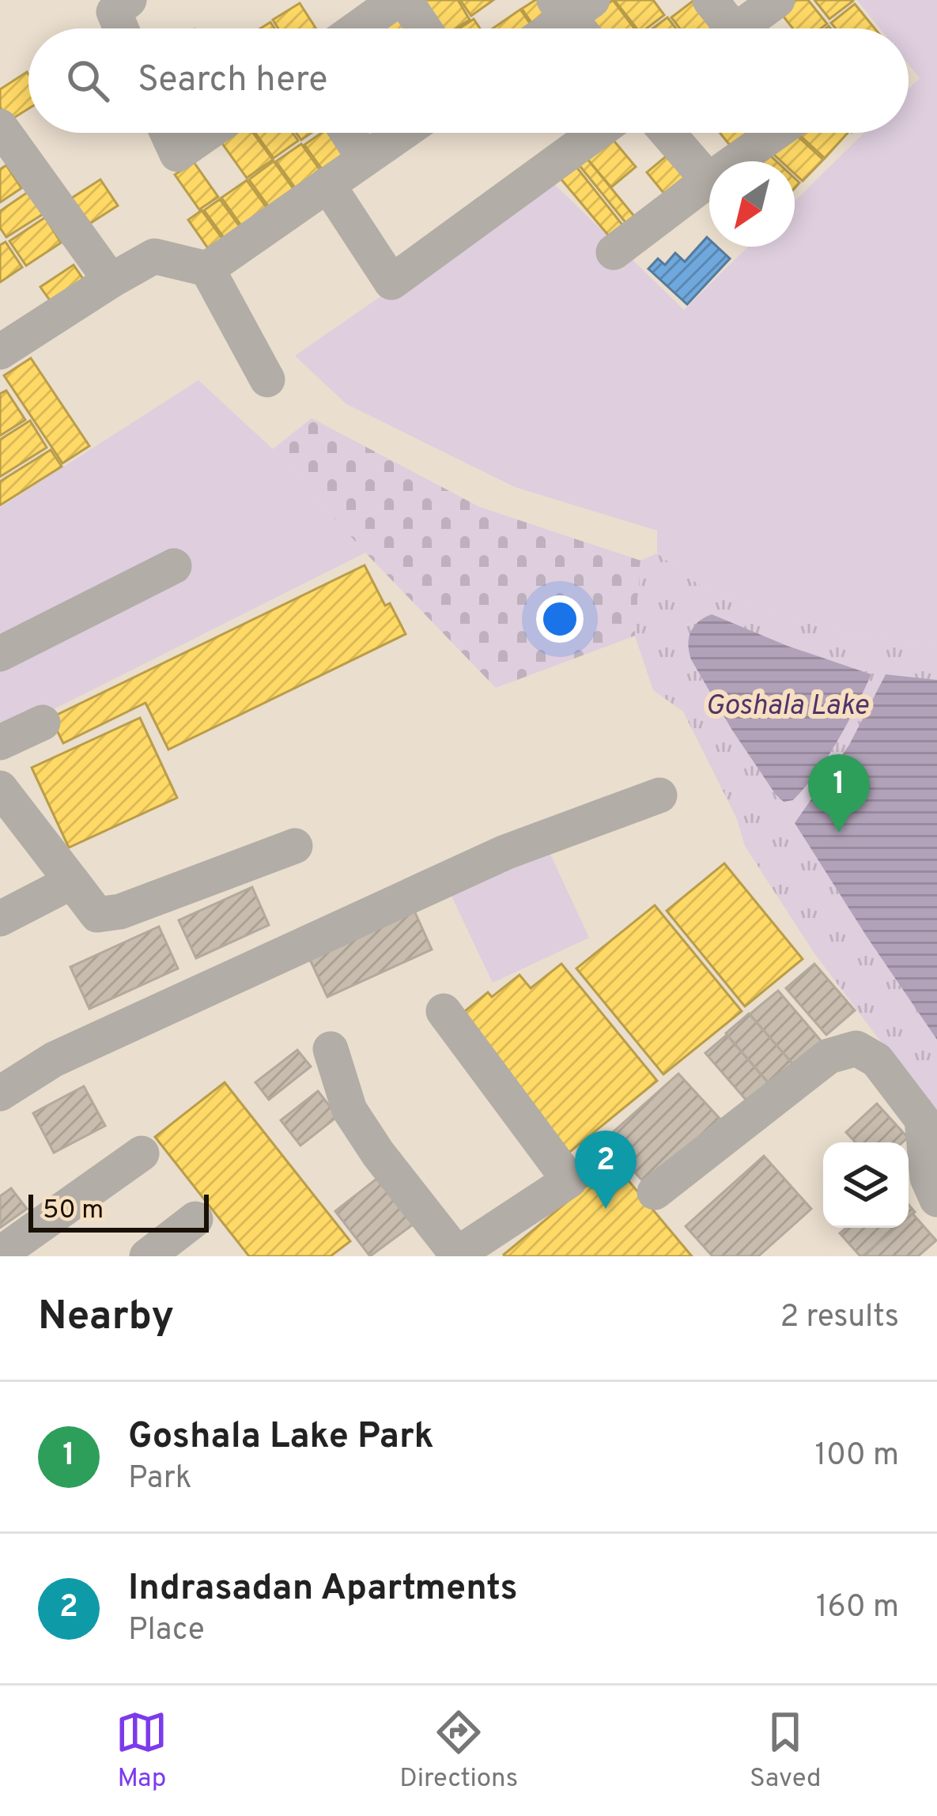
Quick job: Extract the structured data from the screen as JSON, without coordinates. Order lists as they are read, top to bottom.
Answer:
{
  "water": ["Goshala Lake"],
  "scale_bar": "50 m",
  "north": "bottom left",
  "page": {
    "search": "Search here",
    "pins": ["1", "2"],
    "scale": "50 m",
    "heading": ["Nearby", "2 results"],
    "list": [
      {
        "mark": "1",
        "name": "Goshala Lake Park",
        "note": "Park",
        "value": "100 m"
      },
      {
        "mark": "2",
        "name": "Indrasadan Apartments",
        "note": "Place",
        "value": "160 m"
      }
    ],
    "nav": ["Map", "Directions", "Saved"]
  }
}
